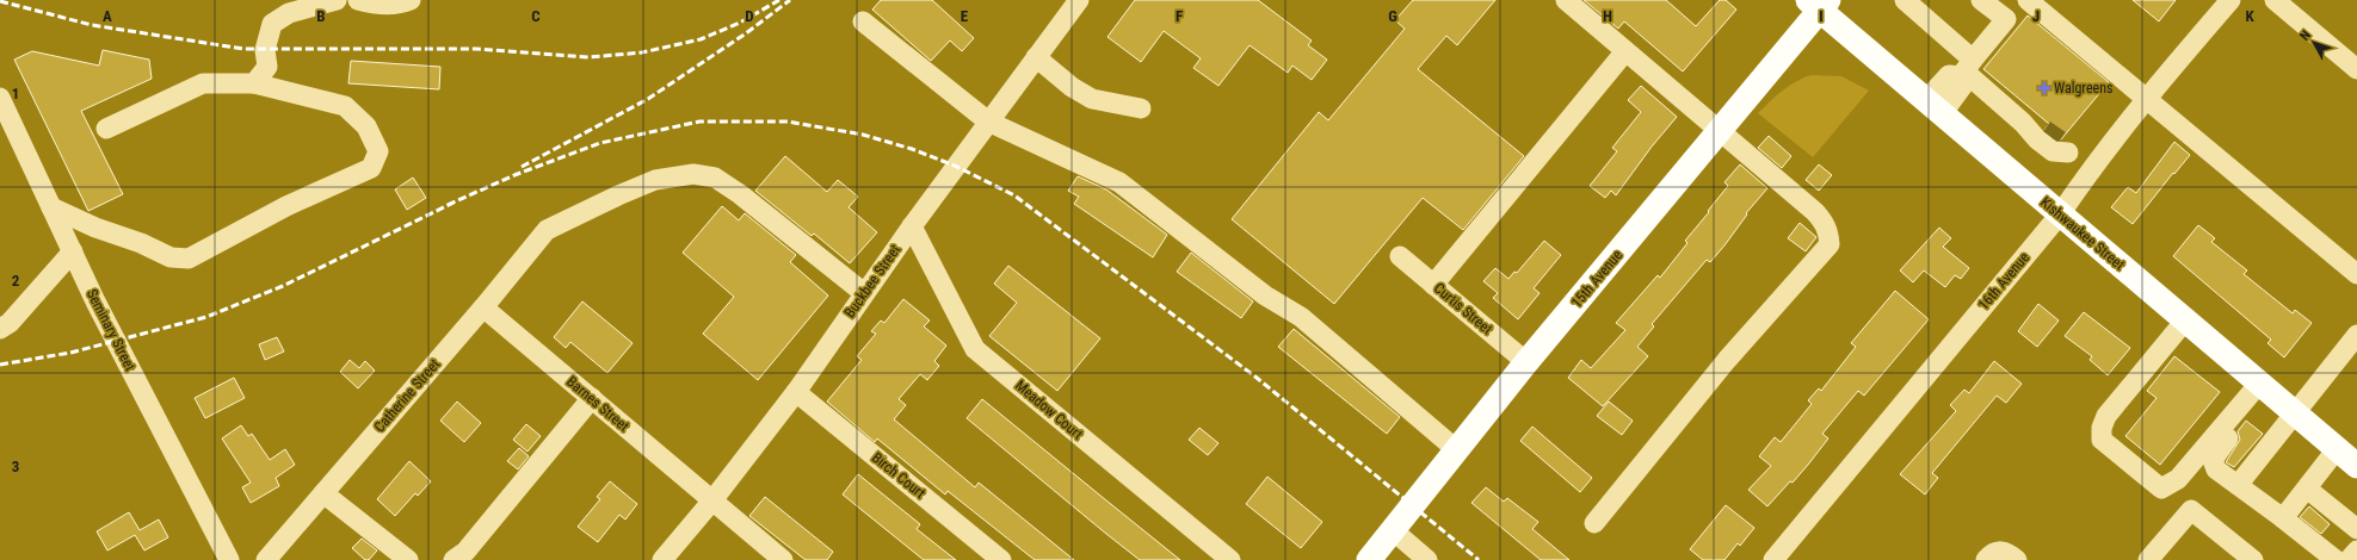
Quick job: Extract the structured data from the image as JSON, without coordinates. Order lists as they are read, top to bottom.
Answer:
{
  "streets": {
    "main road": ["Kishwaukee Street", "15th Avenue"],
    "street": [
      "Buckbee Street",
      "16th Avenue",
      "Curtis Street",
      "Seminary Street",
      "Catherine Street",
      "Barnes Street",
      "Meadow Court",
      "Birch Court"
    ]
  },
  "crossings": [
    ["Kishwaukee Street", "15th Avenue"],
    ["Kishwaukee Street", "16th Avenue"],
    ["15th Avenue", "Curtis Street"],
    ["Buckbee Street", "Catherine Street"],
    ["Buckbee Street", "Barnes Street"],
    ["Buckbee Street", "Meadow Court"],
    ["Buckbee Street", "Birch Court"],
    ["Catherine Street", "Barnes Street"]
  ],
  "places": {
    "health": ["Walgreens"]
  },
  "north": "top left",
  "grid": {
    "columns": [
      "A",
      "B",
      "C",
      "D",
      "E",
      "F",
      "G",
      "H",
      "I",
      "J",
      "K"
    ],
    "rows": ["1", "2", "3"]
  }
}
